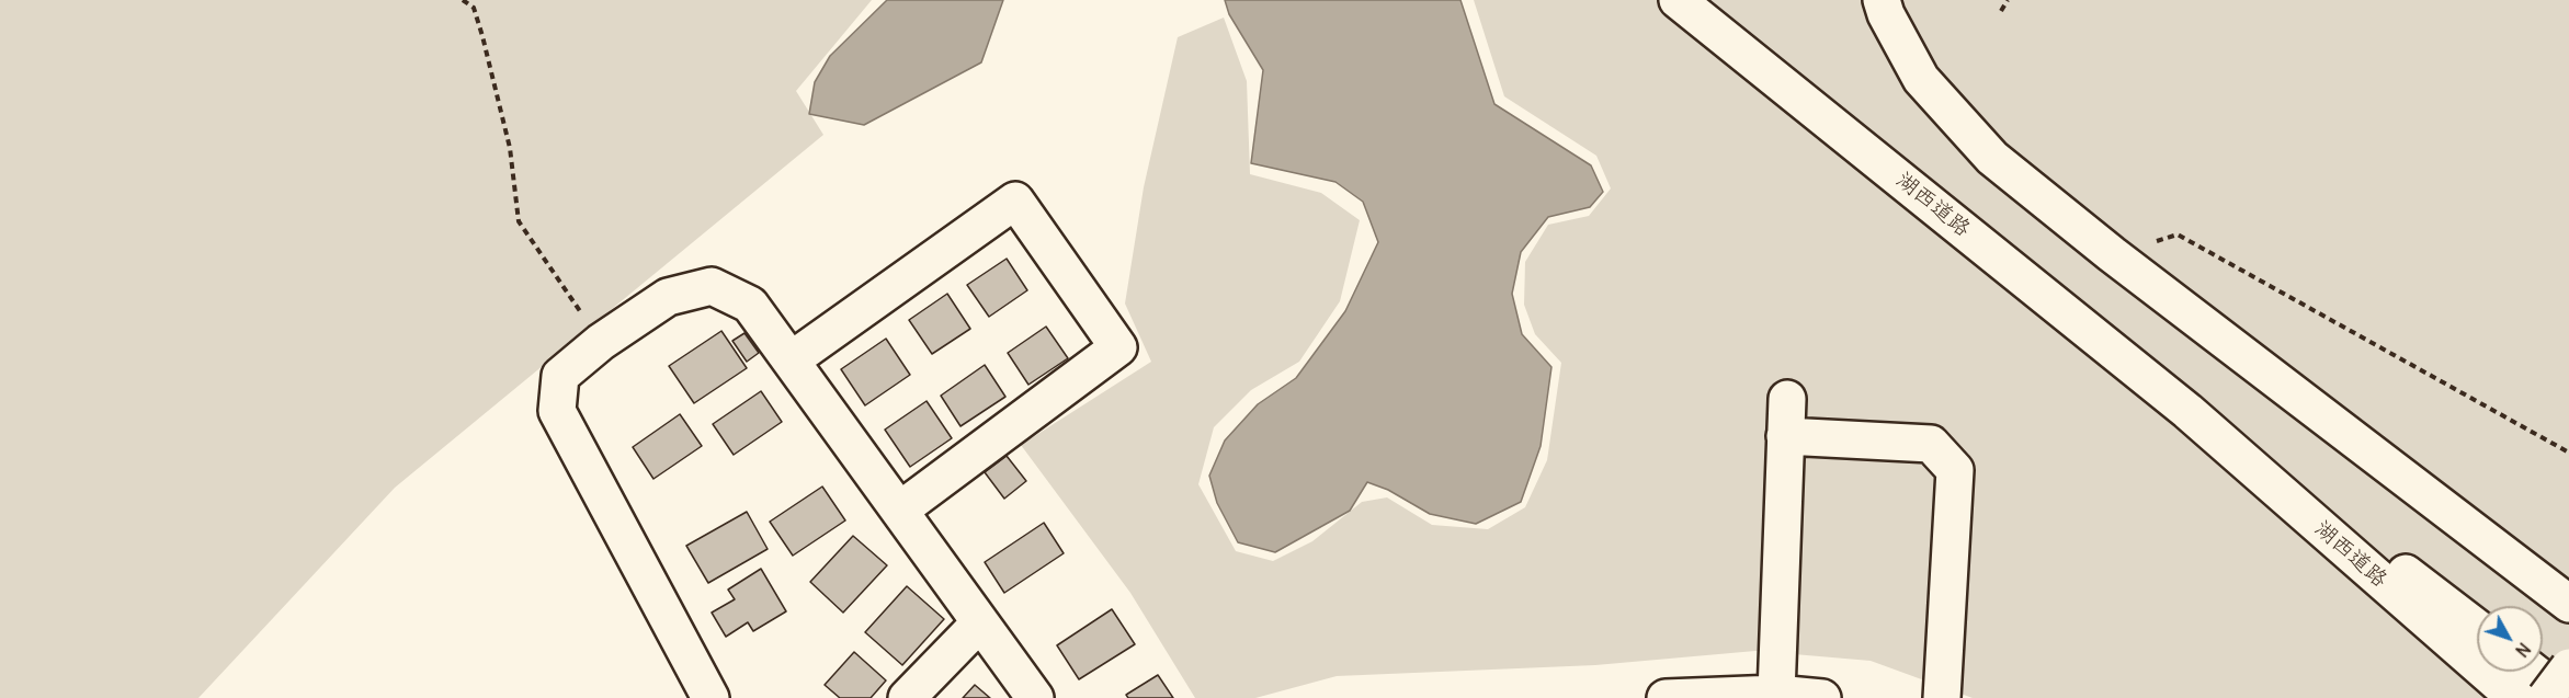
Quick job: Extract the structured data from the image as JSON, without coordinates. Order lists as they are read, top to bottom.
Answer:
{
  "streets": {
    "main road": ["湖西道路"]
  },
  "north": "bottom right"
}
